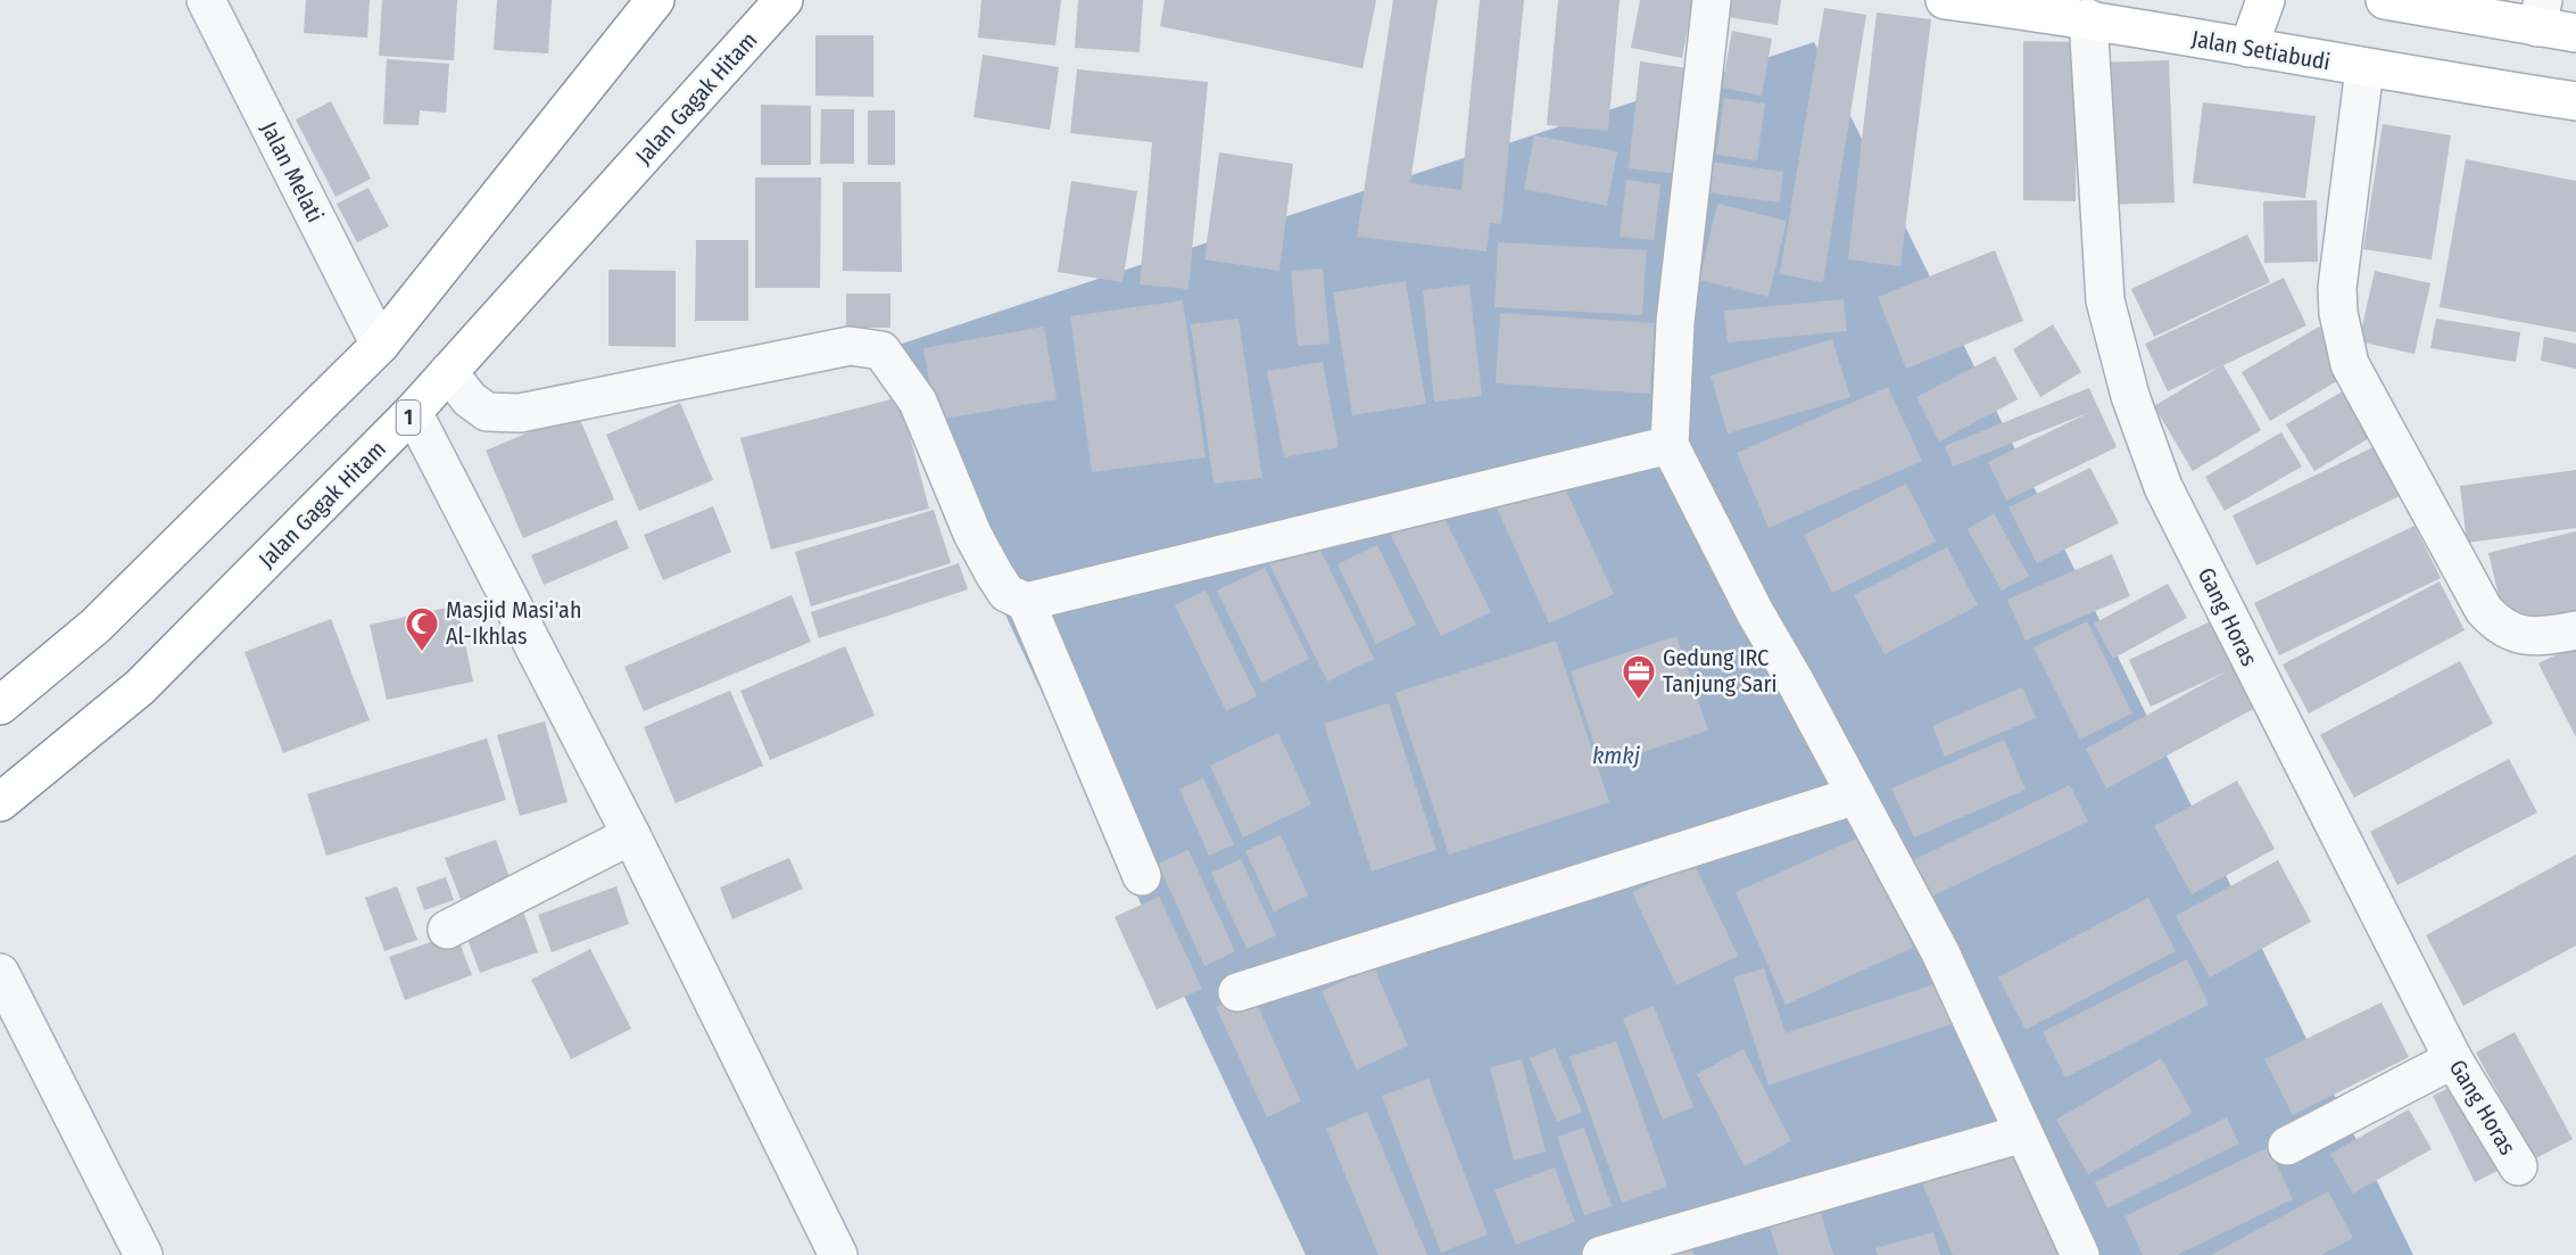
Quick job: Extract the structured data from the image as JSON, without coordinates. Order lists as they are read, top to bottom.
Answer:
{
  "streets": {
    "main road": ["Jalan Setiabudi", "Jalan Gagak Hitam", "1"],
    "street": ["Jalan Melati", "Gang Horas"]
  },
  "crossings": [
    ["Jalan Setiabudi", "Gang Horas"]
  ],
  "water": ["kmkj"],
  "places": {
    "mosque": ["Masjid Masi'ah Al-Ikhlas"],
    "office": ["Gedung IRC Tanjung Sari"]
  }
}
